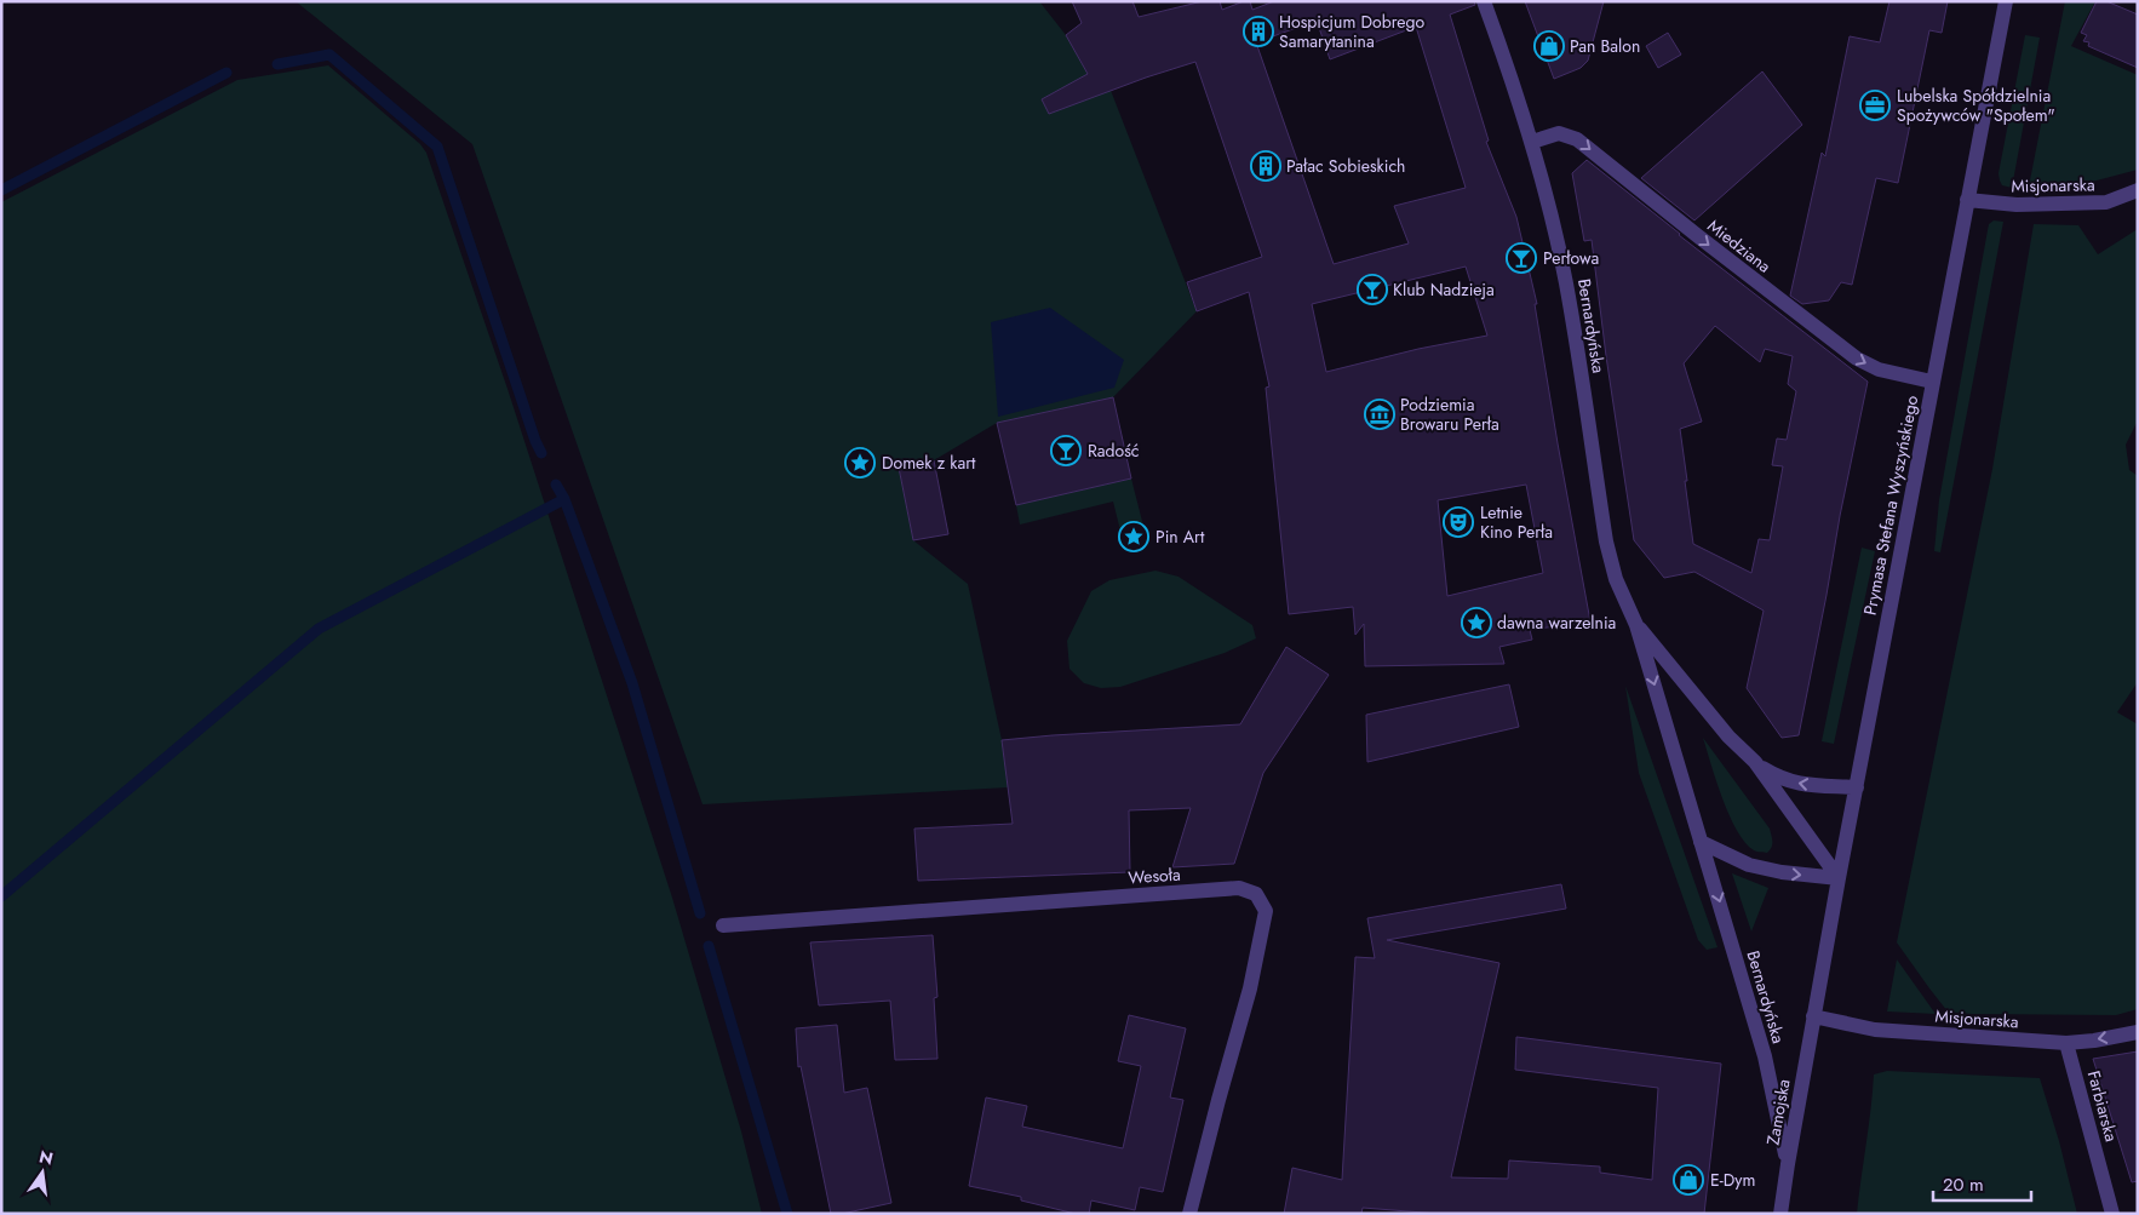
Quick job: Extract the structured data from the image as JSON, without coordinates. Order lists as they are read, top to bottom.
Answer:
{
  "streets": {
    "street": [
      "Misjonarska",
      "Miedziana",
      "Bernardyńska",
      "Prymasa Stefana Wyszyńskiego",
      "Wesoła",
      "Farbiarska",
      "Zamojska"
    ]
  },
  "crossings": [
    ["Misjonarska", "Prymasa Stefana Wyszyńskiego"],
    ["Misjonarska", "Farbiarska"],
    ["Misjonarska", "Zamojska"],
    ["Miedziana", "Bernardyńska"],
    ["Miedziana", "Prymasa Stefana Wyszyńskiego"],
    ["Bernardyńska", "Prymasa Stefana Wyszyńskiego"],
    ["Bernardyńska", "Zamojska"],
    ["Prymasa Stefana Wyszyńskiego", "Zamojska"]
  ],
  "one_way": ["Miedziana"],
  "places": {
    "building": ["Hospicjum Dobrego Samarytanina", "Pałac Sobieskich"],
    "shop": ["Pan Balon", "E-Dym"],
    "office": ["Lubelska Spółdzielnia Spożywców \"Społem\""],
    "bar": ["Perłowa", "Klub Nadzieja", "Radość"],
    "museum": ["Podziemia Browaru Perła"],
    "place": ["Domek z kart", "Pin Art", "dawna warzelnia"],
    "theatre": ["Letnie Kino Perła"]
  },
  "scale_bar": "20 m",
  "north": "top"
}
